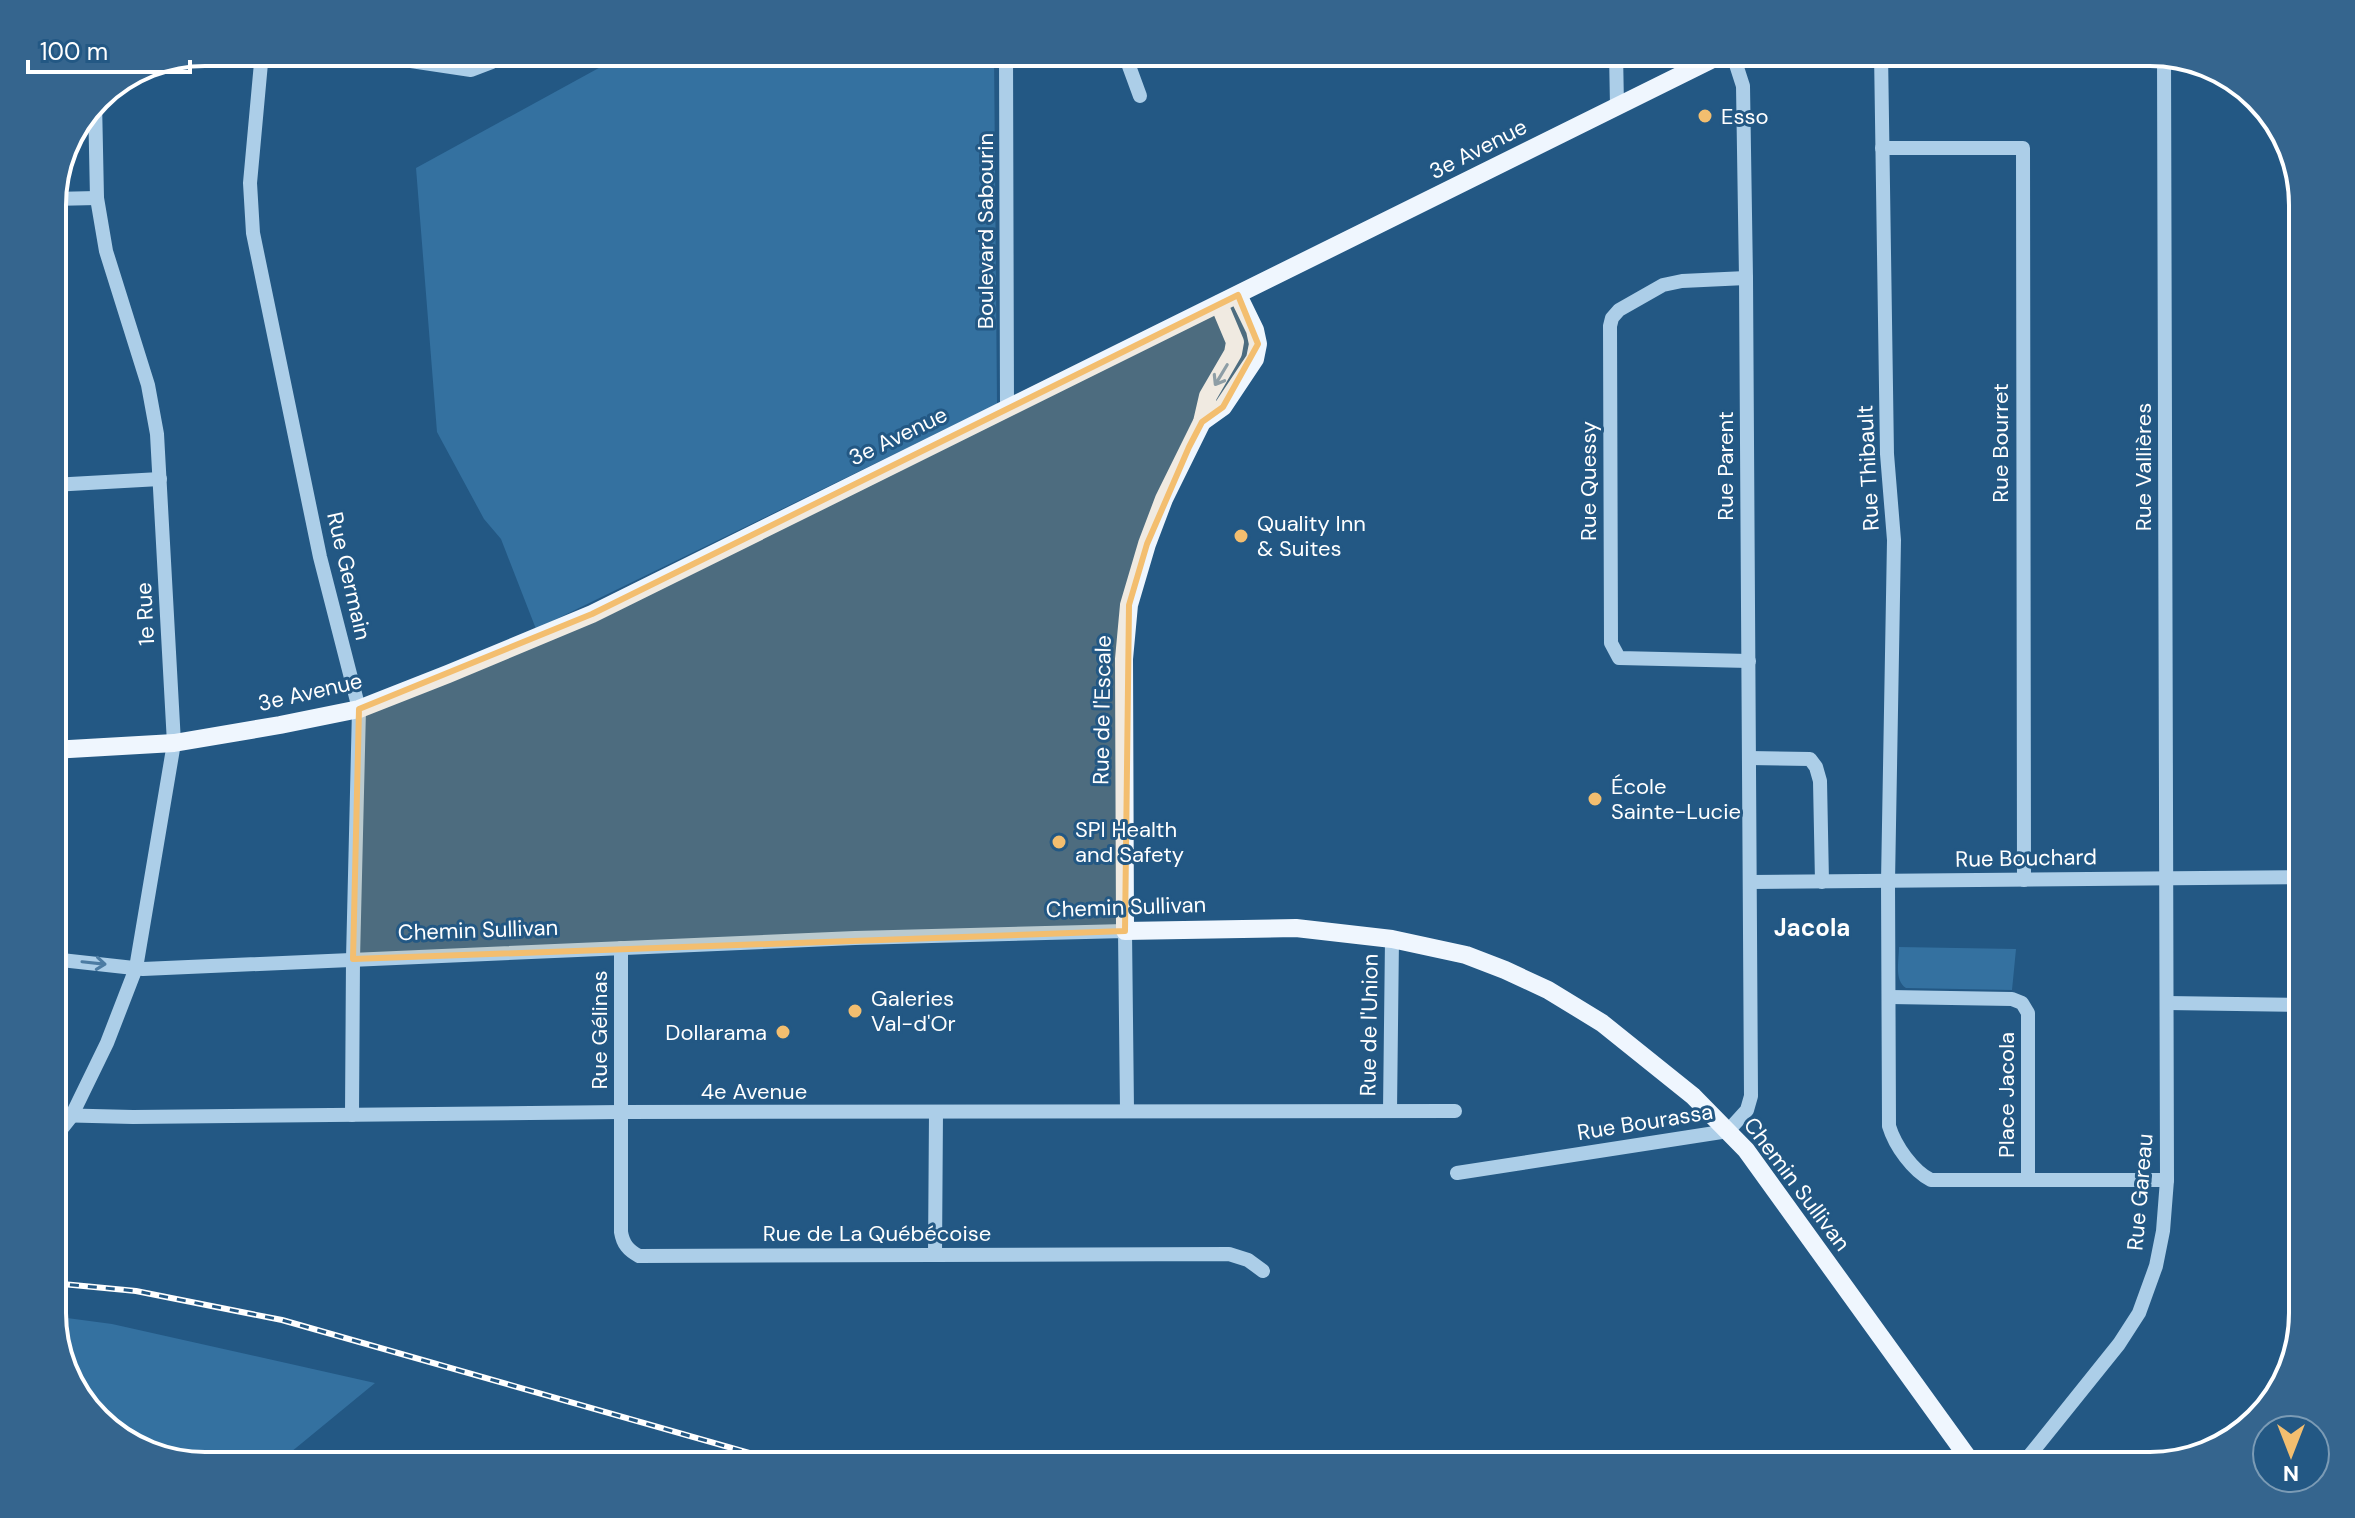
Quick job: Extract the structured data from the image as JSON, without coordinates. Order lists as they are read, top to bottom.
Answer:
{
  "streets": {
    "main road": ["3e Avenue", "Rue de l'Escale", "Chemin Sullivan"],
    "street": [
      "Boulevard Sabourin",
      "Rue Bourret",
      "Rue Parent",
      "Rue Vallières",
      "Rue Thibault",
      "Rue Quessy",
      "Rue Germain",
      "1e Rue",
      "Rue Bouchard",
      "Rue de l'Union",
      "Rue Gélinas",
      "4e Avenue",
      "Place Jacola",
      "Rue Bourassa",
      "Rue Gareau",
      "Rue de La Québécoise"
    ]
  },
  "crossings": [
    ["3e Avenue", "Boulevard Sabourin"],
    ["3e Avenue", "Rue Germain"],
    ["3e Avenue", "1e Rue"],
    ["3e Avenue", "Rue de l'Escale"],
    ["Rue Bourret", "Rue Thibault"],
    ["Rue Bourret", "Rue Bouchard"],
    ["Rue Parent", "Rue Quessy"],
    ["Rue Parent", "Rue Bouchard"],
    ["Rue Parent", "Rue Bourassa"],
    ["Rue Vallières", "Rue Bouchard"],
    ["Rue Vallières", "Rue Gareau"],
    ["Rue Thibault", "Rue Bouchard"],
    ["Rue Thibault", "Place Jacola"],
    ["Rue Germain", "Chemin Sullivan"],
    ["Rue Germain", "4e Avenue"],
    ["1e Rue", "Chemin Sullivan"],
    ["1e Rue", "4e Avenue"],
    ["Rue de l'Escale", "Chemin Sullivan"],
    ["Rue de l'Escale", "4e Avenue"],
    ["Rue Bouchard", "Place Jacola"],
    ["Rue Bouchard", "Rue Bourassa"],
    ["Rue Bouchard", "Rue Gareau"],
    ["Chemin Sullivan", "Rue de l'Union"],
    ["Chemin Sullivan", "Rue Gélinas"],
    ["Chemin Sullivan", "Rue Bourassa"],
    ["Rue de l'Union", "4e Avenue"],
    ["Rue Gélinas", "4e Avenue"],
    ["Rue Gélinas", "Rue de La Québécoise"],
    ["4e Avenue", "Rue de La Québécoise"],
    ["Place Jacola", "Rue Gareau"]
  ],
  "districts": ["Jacola"],
  "places": [
    "Esso",
    "Quality Inn & Suites",
    "École Sainte-Lucie",
    "SPI Health and Safety",
    "Galeries Val-d'Or",
    "Dollarama"
  ],
  "scale_bar": "100 m",
  "north": "bottom"
}
